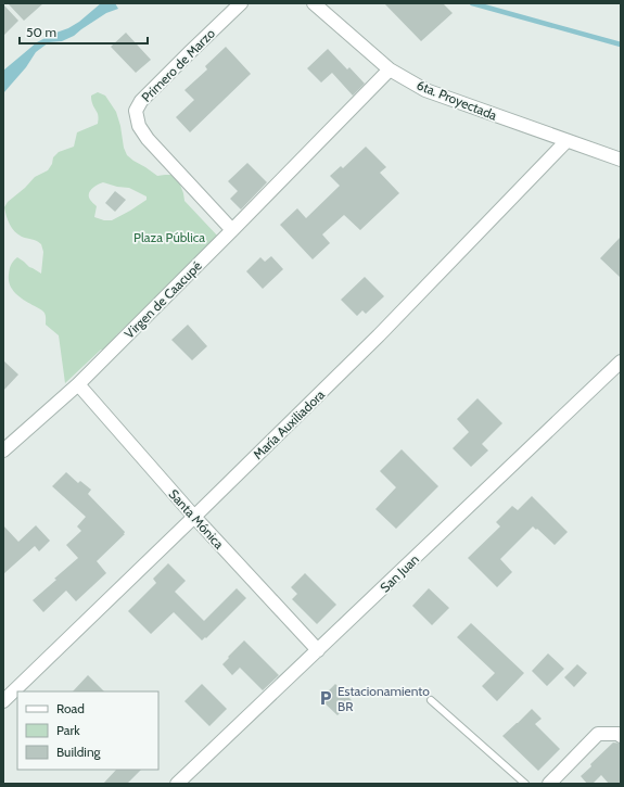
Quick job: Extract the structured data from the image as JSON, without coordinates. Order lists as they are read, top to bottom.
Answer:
{
  "streets": {
    "street": [
      "Primero de Marzo",
      "6ta. Proyectada",
      "Virgen de Caacupé",
      "María Auxiliadora",
      "Santa Mónica",
      "San Juan"
    ]
  },
  "crossings": [
    ["Primero de Marzo", "Virgen de Caacupé"],
    ["6ta. Proyectada", "Virgen de Caacupé"],
    ["6ta. Proyectada", "María Auxiliadora"],
    ["Virgen de Caacupé", "Santa Mónica"],
    ["María Auxiliadora", "Santa Mónica"],
    ["Santa Mónica", "San Juan"]
  ],
  "parks": ["Plaza Pública"],
  "places": {
    "parking": ["Estacionamiento BR"]
  },
  "legend": ["Road", "Park", "Building"],
  "scale_bar": "50 m"
}
